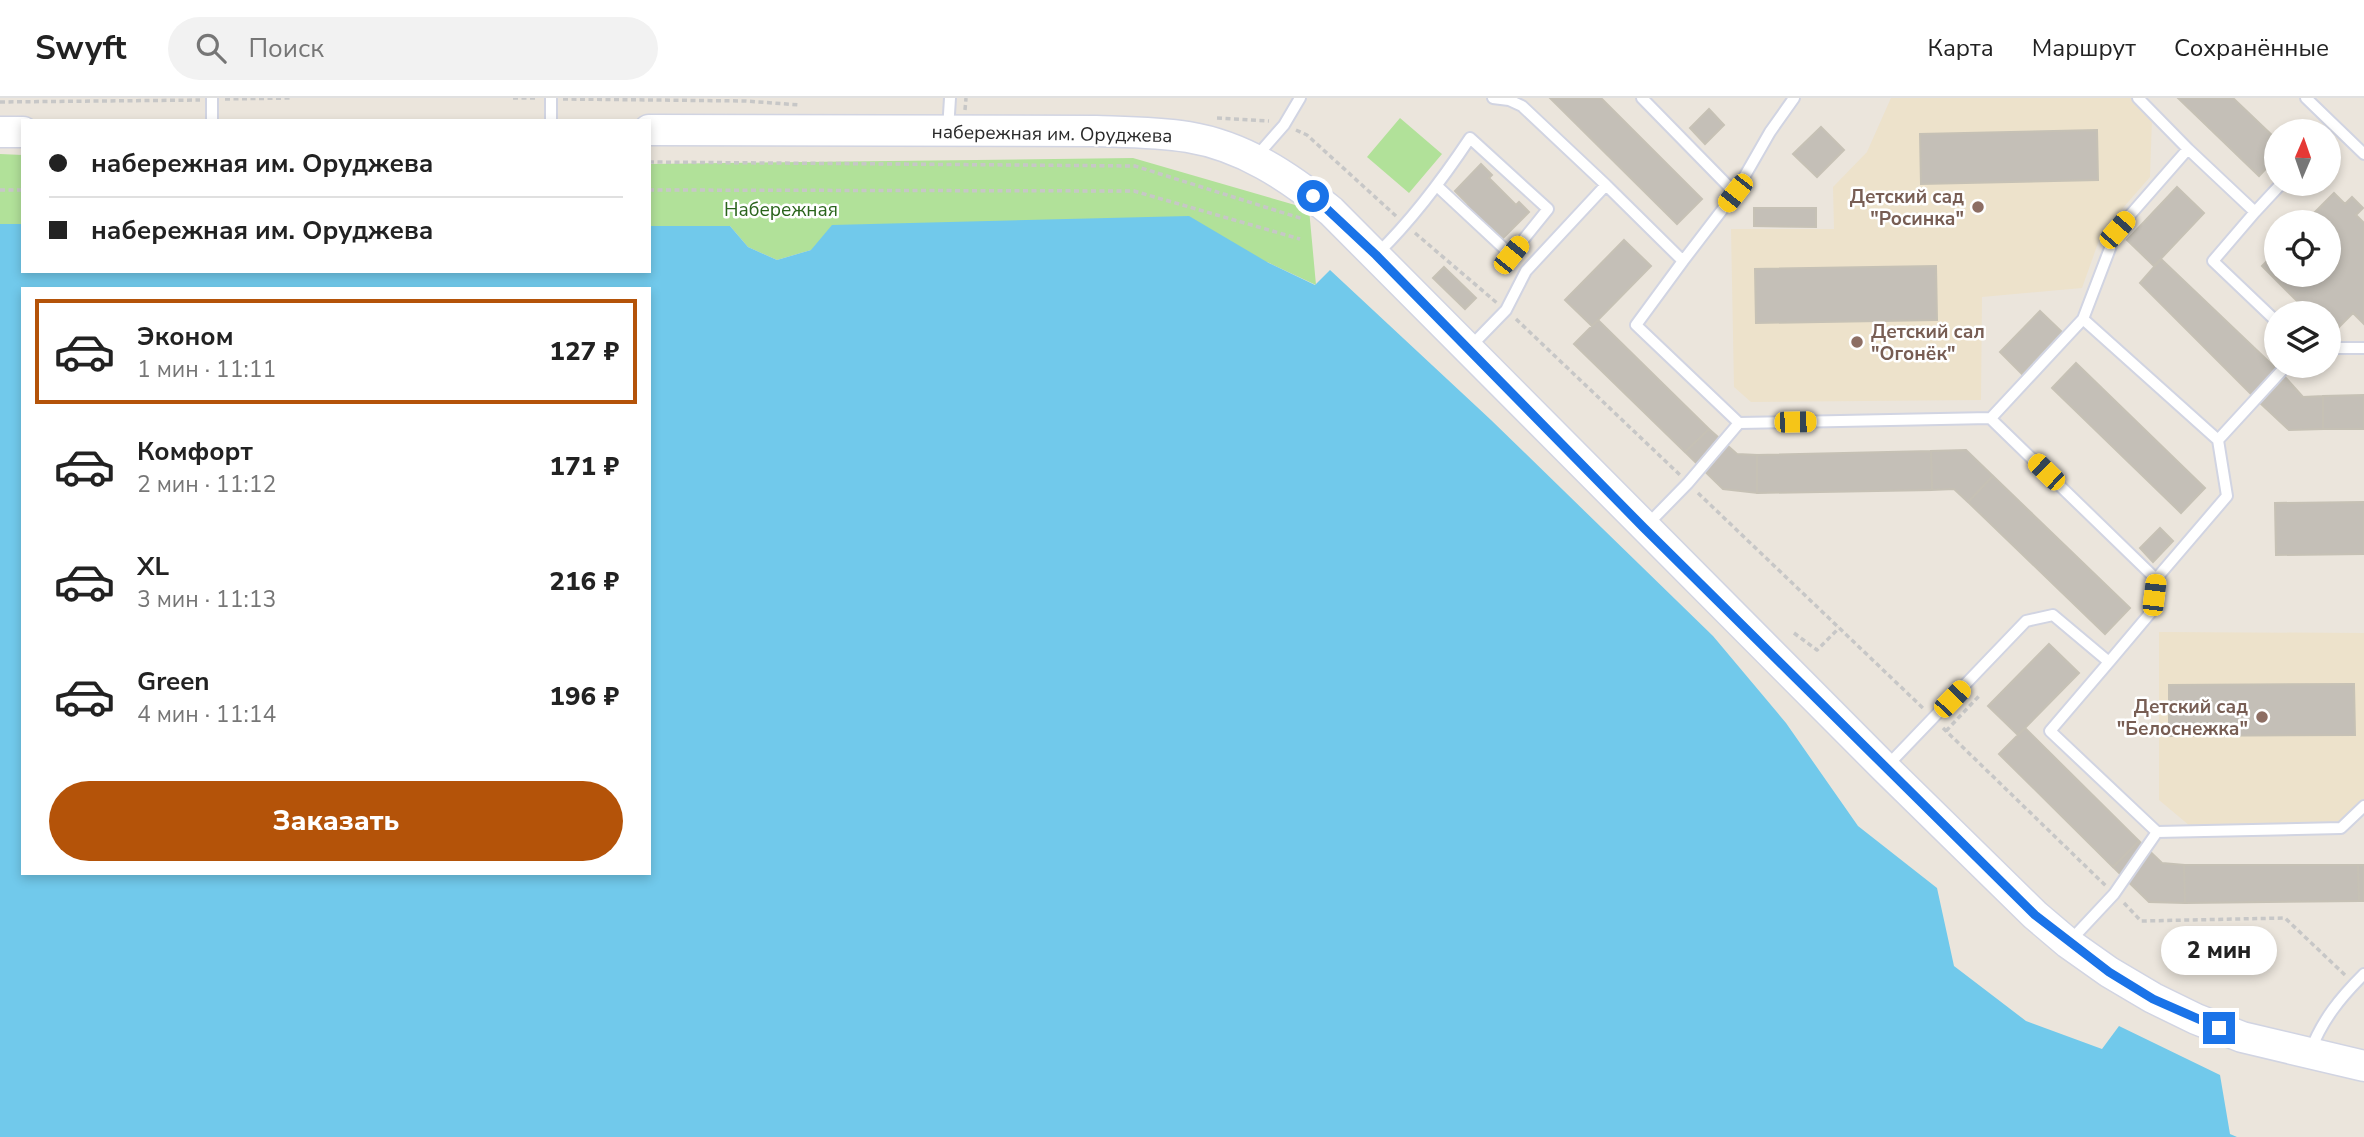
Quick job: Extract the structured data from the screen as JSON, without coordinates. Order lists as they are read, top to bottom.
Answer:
{
  "streets": {
    "street": ["набережная им. Оруджева"]
  },
  "parks": ["Набережная"],
  "places": ["Детский сад \"Росинка\"", "Детский сал \"Огонёк\"", "Детский сад \"Белоснежка\""],
  "north": "top",
  "page": {
    "header": "Swyft",
    "search": "Поиск",
    "nav": ["Карта", "Маршрут", "Сохранённые"],
    "banner": ["набережная им. Оруджева", "набережная им. Оруджева"],
    "list": [
      {
        "name": "Эконом",
        "note": "1 мин · 11:11",
        "value": "127 ₽"
      },
      {
        "name": "Комфорт",
        "note": "2 мин · 11:12",
        "value": "171 ₽"
      },
      {
        "name": "XL",
        "note": "3 мин · 11:13",
        "value": "216 ₽"
      },
      {
        "name": "Green",
        "note": "4 мин · 11:14",
        "value": "196 ₽"
      }
    ],
    "buttons": "Заказать",
    "bubble": "2 мин"
  }
}
